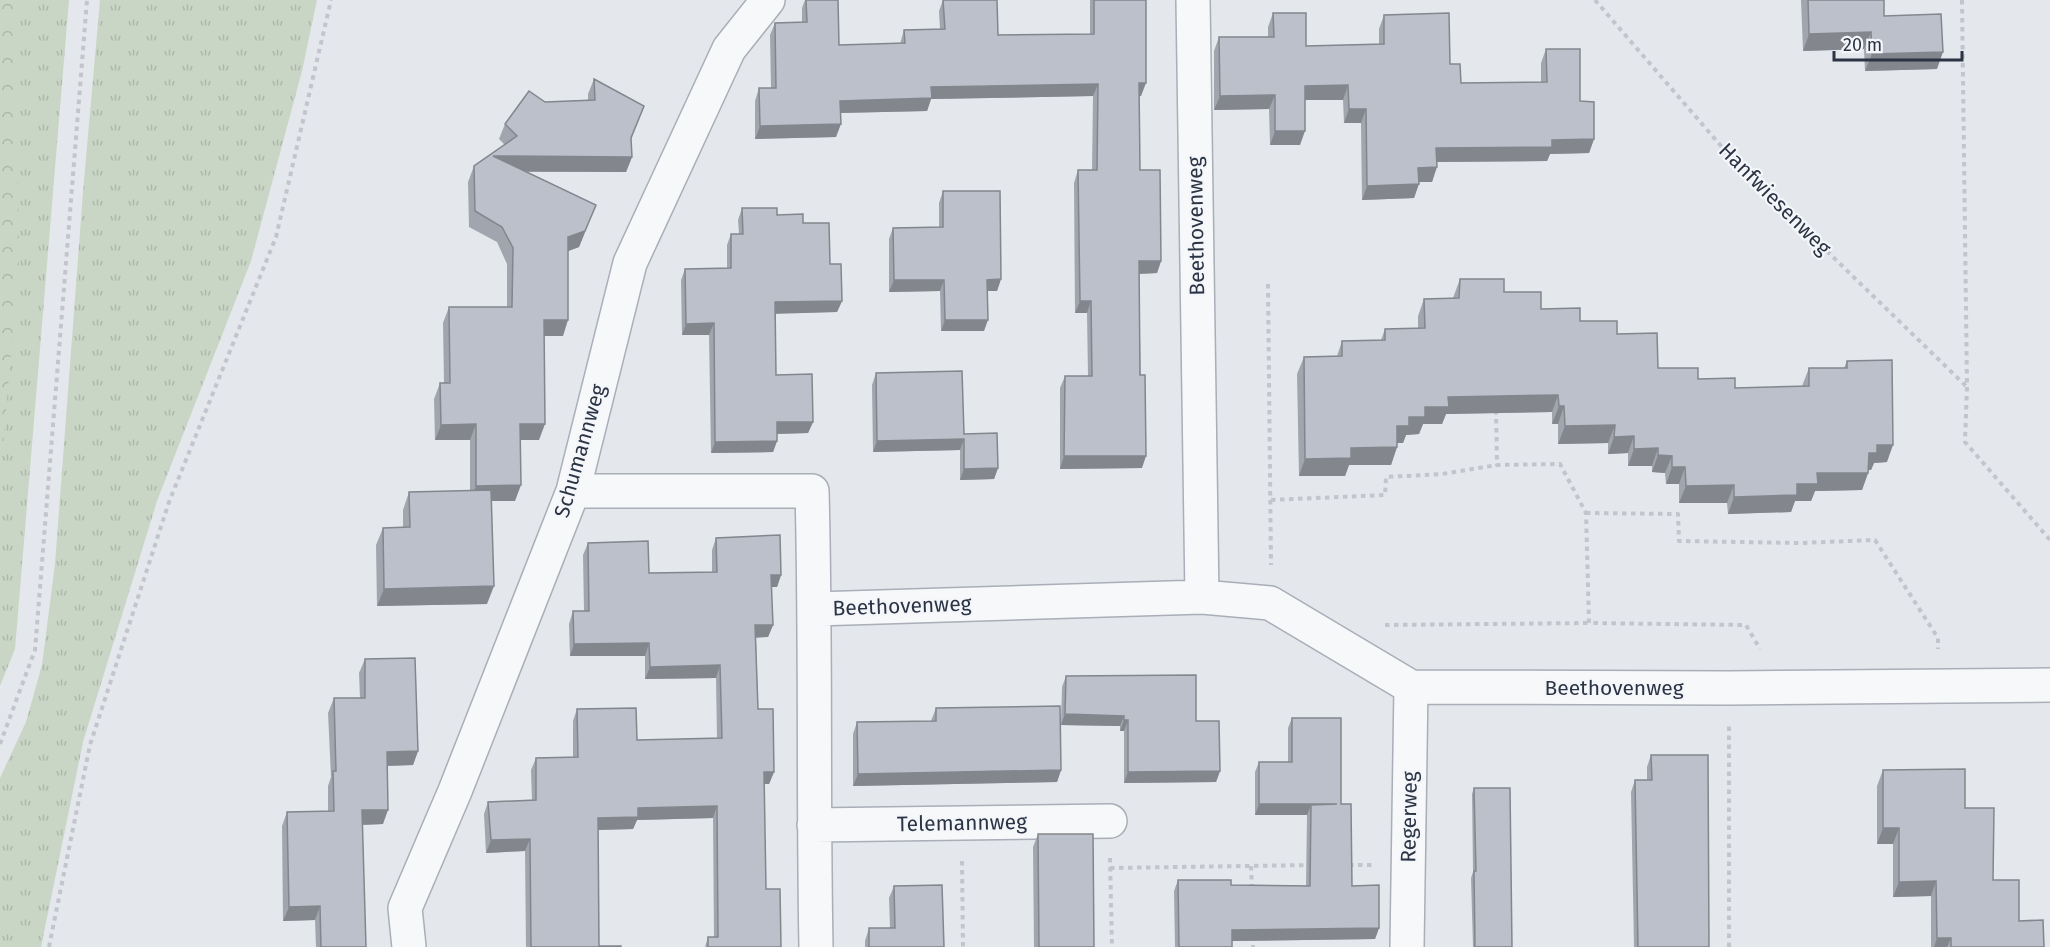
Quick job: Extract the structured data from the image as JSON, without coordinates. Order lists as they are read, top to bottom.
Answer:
{
  "streets": {
    "street": [
      "Beethovenweg",
      "Schumannweg",
      "Regerweg",
      "Telemannweg"
    ],
    "path": ["Hanfwiesenweg"]
  },
  "crossings": [
    ["Beethovenweg", "Schumannweg"],
    ["Beethovenweg", "Regerweg"]
  ],
  "scale_bar": "20 m"
}
